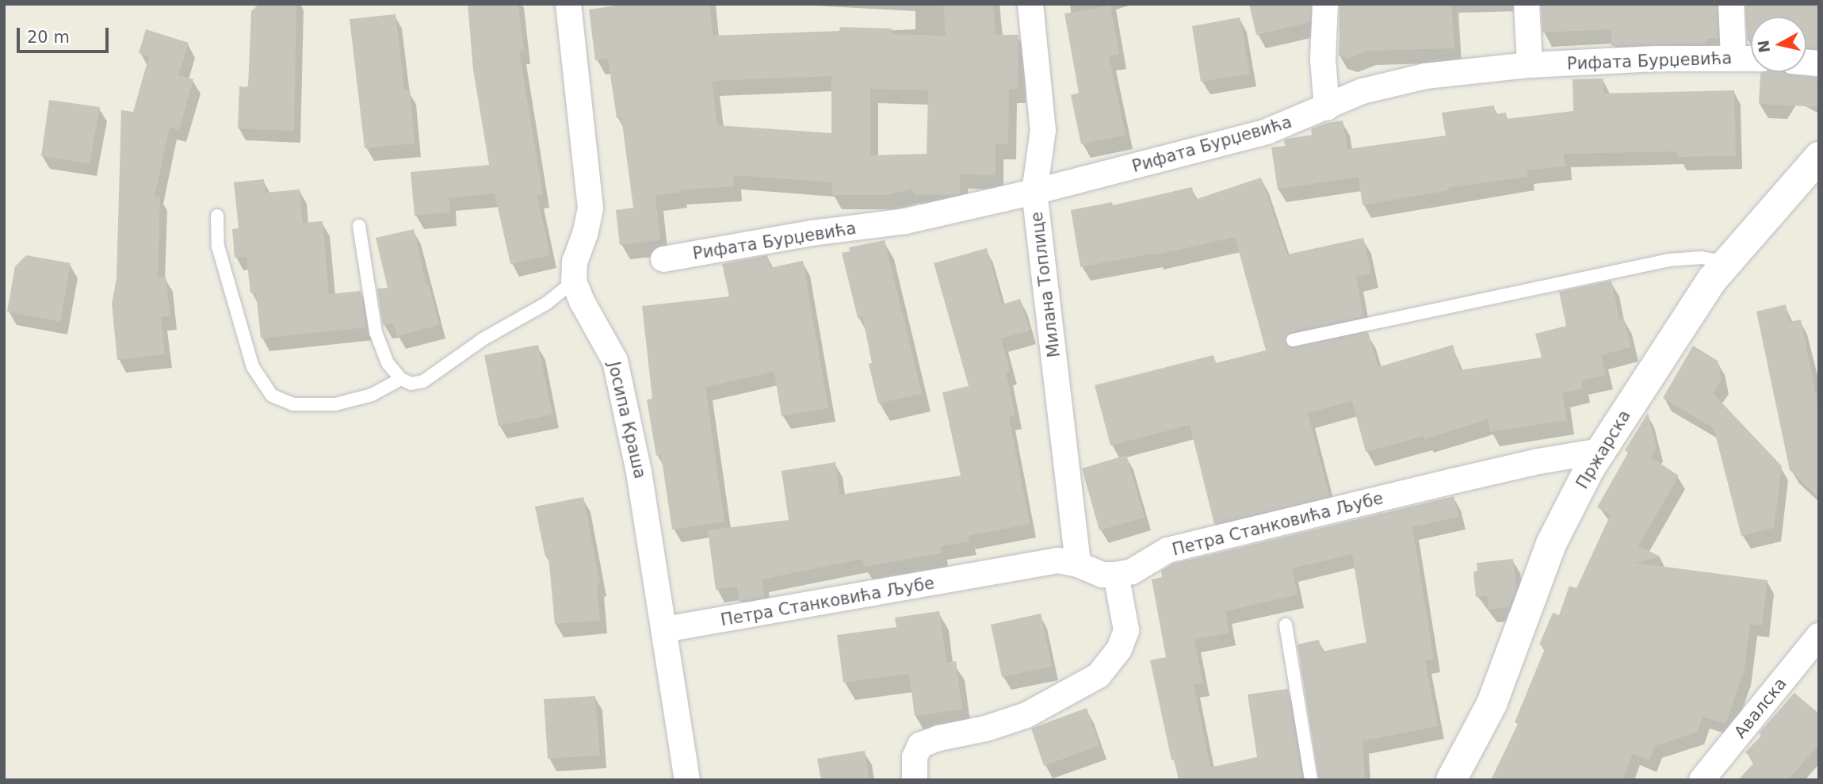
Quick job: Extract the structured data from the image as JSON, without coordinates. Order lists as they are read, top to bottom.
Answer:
{
  "streets": {
    "main road": ["Пржарска"],
    "street": [
      "Рифата Бурџевића",
      "Милана Топлице",
      "Јосипа Краша",
      "Петра Станковића Љубе",
      "Авалска"
    ]
  },
  "crossings": [
    ["Рифата Бурџевића", "Милана Топлице"],
    ["Милана Топлице", "Петра Станковића Љубе"],
    ["Јосипа Краша", "Петра Станковића Љубе"],
    ["Пржарска", "Петра Станковића Љубе"]
  ],
  "scale_bar": "20 m",
  "north": "left"
}
